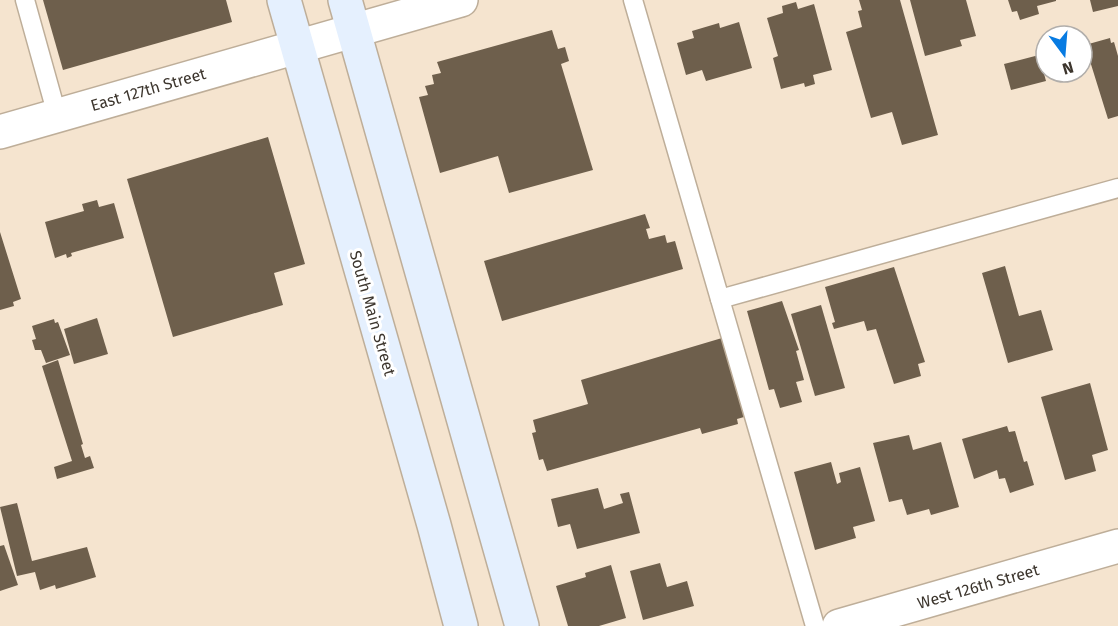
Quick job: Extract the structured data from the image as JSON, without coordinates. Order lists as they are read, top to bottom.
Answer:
{
  "streets": {
    "main road": ["South Main Street"],
    "street": ["East 127th Street", "West 126th Street"]
  },
  "crossings": [
    ["East 127th Street", "South Main Street"]
  ],
  "north": "bottom"
}
